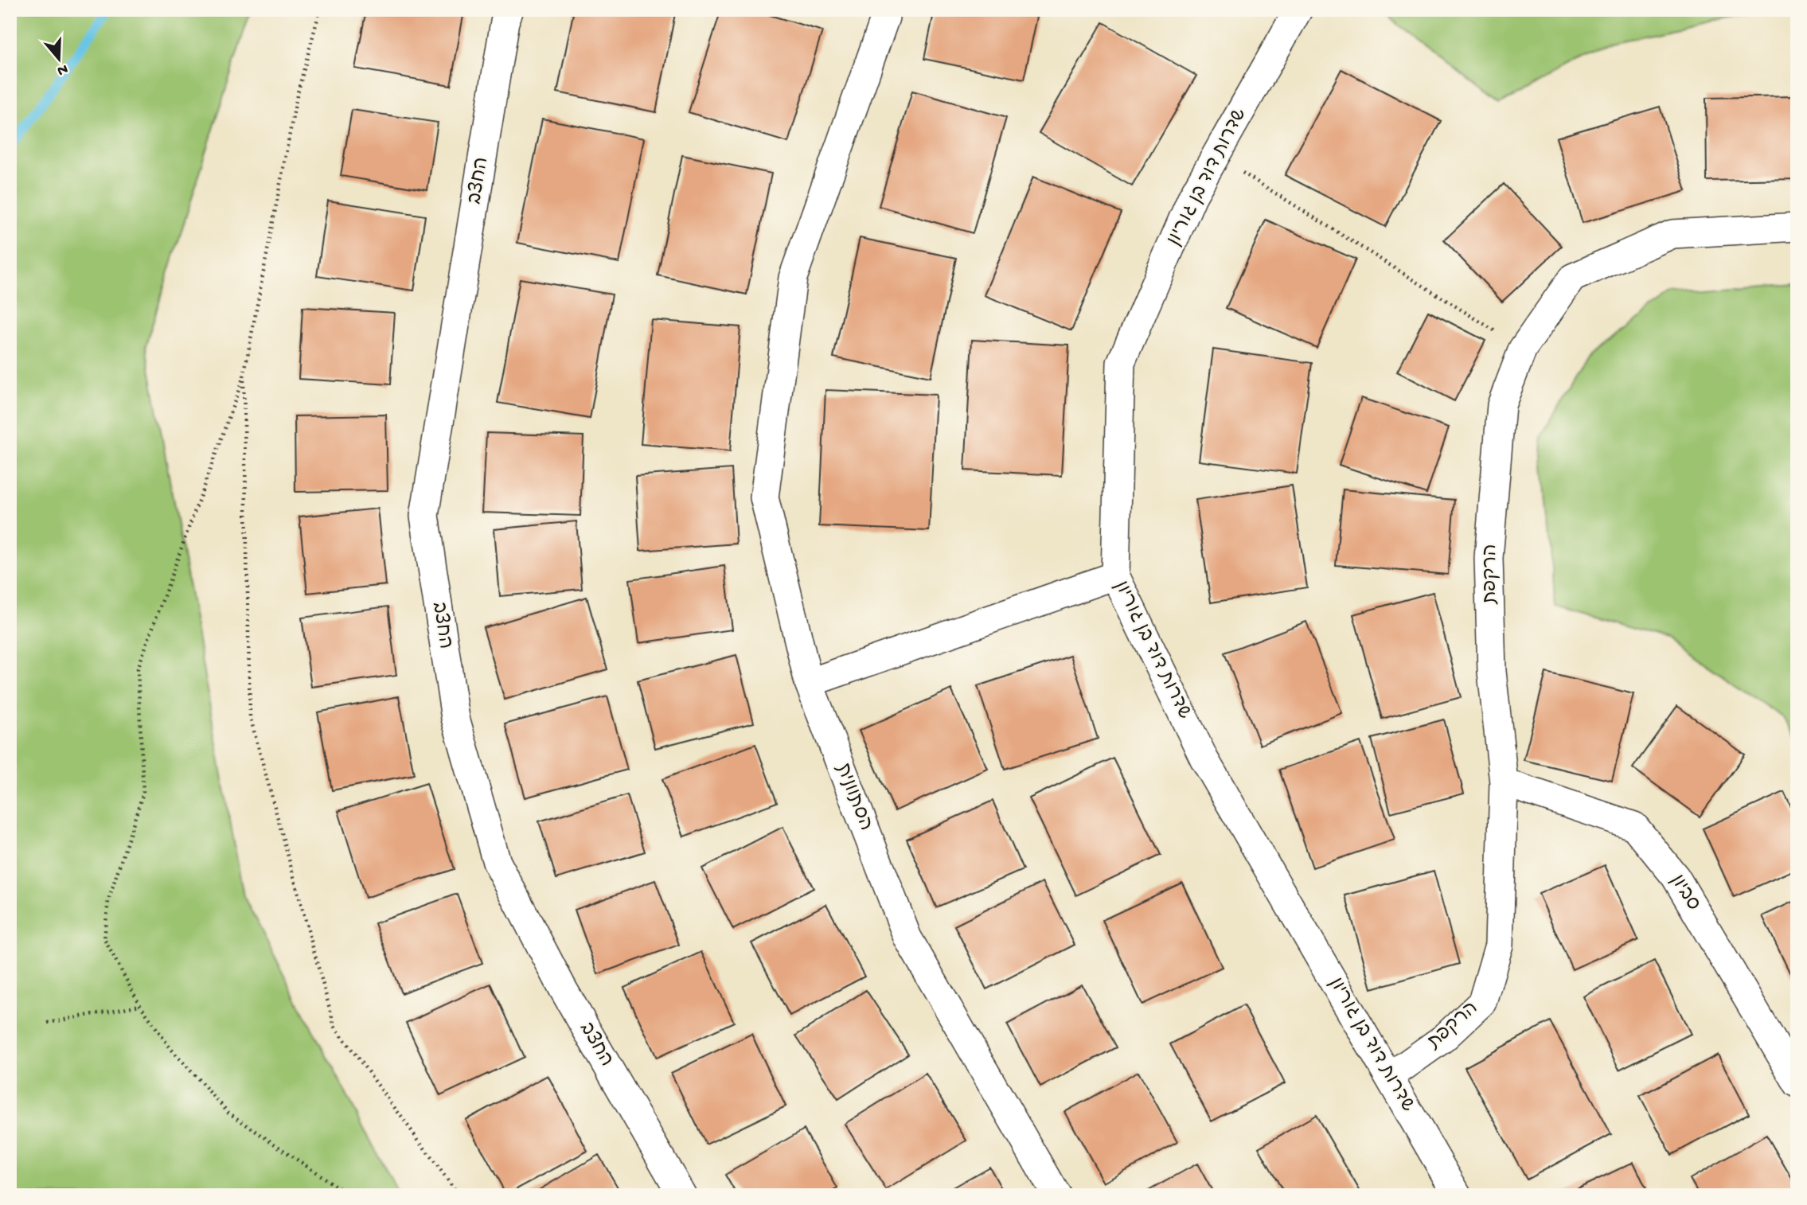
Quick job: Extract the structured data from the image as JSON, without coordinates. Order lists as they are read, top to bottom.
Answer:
{
  "streets": {
    "street": [
      "שדרות דוד בן גוריון",
      "החצב",
      "הרקפת",
      "הסתוונית",
      "סביון"
    ]
  },
  "crossings": [
    ["שדרות דוד בן גוריון", "הרקפת"],
    ["הרקפת", "סביון"]
  ],
  "north": "bottom"
}
